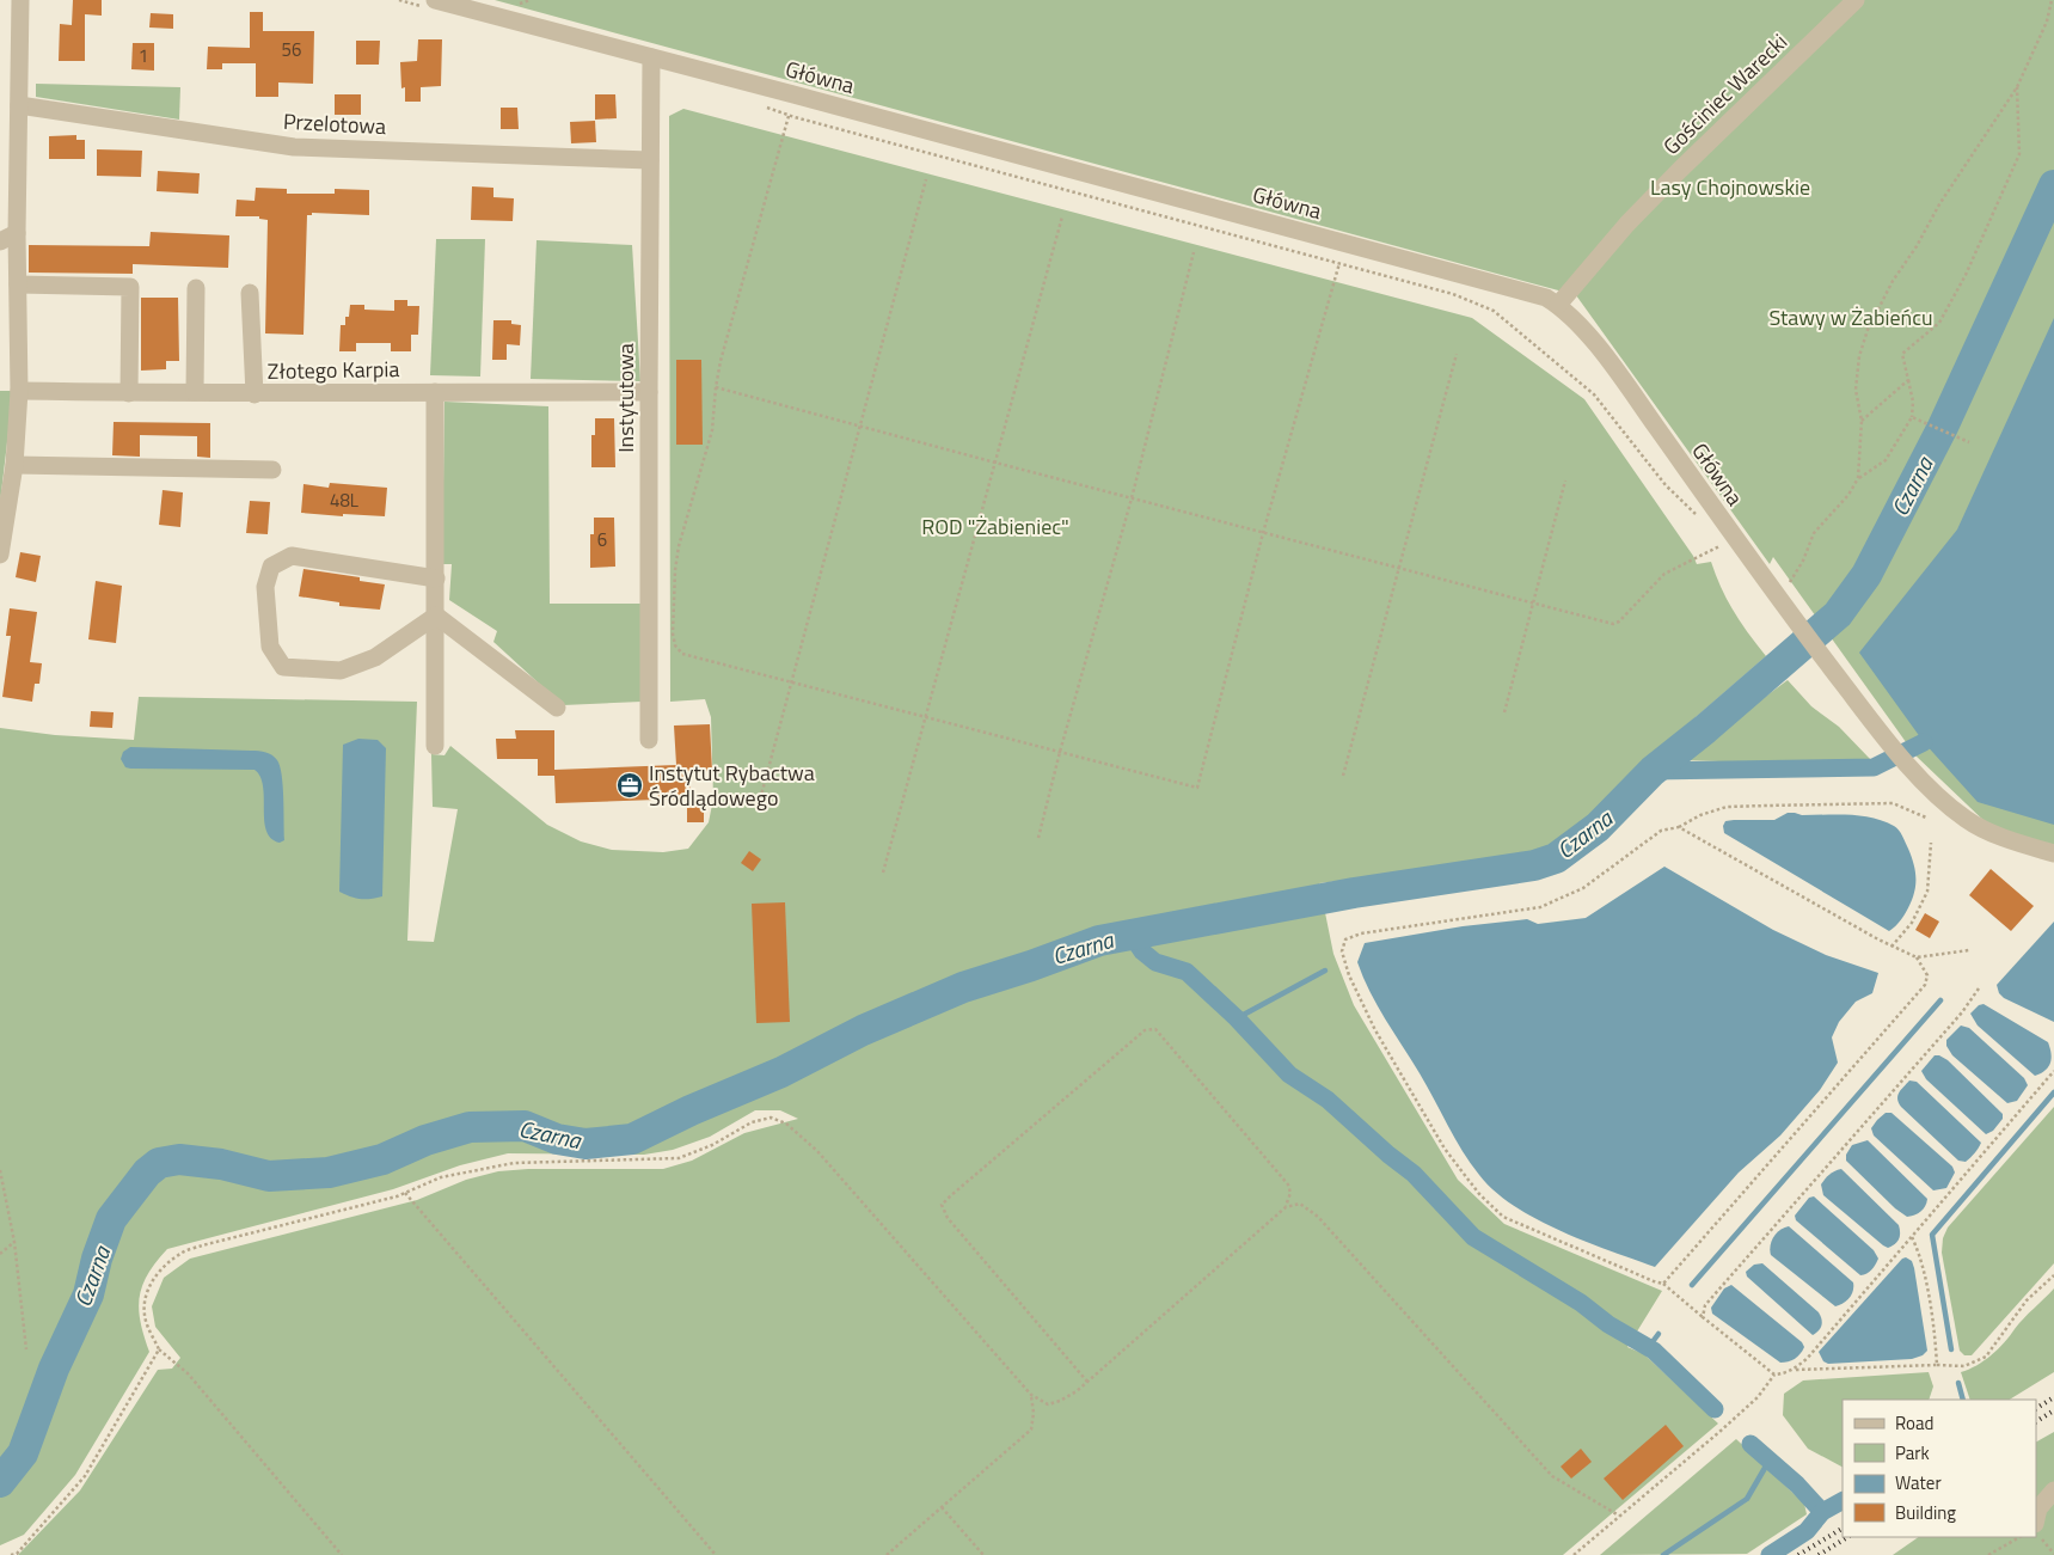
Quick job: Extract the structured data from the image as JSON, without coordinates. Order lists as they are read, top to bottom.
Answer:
{
  "streets": {
    "street": [
      "Główna",
      "Gościniec Warecki",
      "Przelotowa",
      "Złotego Karpia",
      "Instytutowa"
    ]
  },
  "crossings": [
    ["Główna", "Gościniec Warecki"],
    ["Główna", "Instytutowa"],
    ["Przelotowa", "Instytutowa"],
    ["Złotego Karpia", "Instytutowa"]
  ],
  "water": ["Czarna"],
  "parks": ["Lasy Chojnowskie", "Stawy w Żabieńcu", "ROD \"Żabieniec\""],
  "places": {
    "office": ["Instytut Rybactwa Śródlądowego"]
  },
  "house_numbers": [
    "56",
    "1",
    "48L",
    "6"
  ],
  "legend": [
    "Road",
    "Park",
    "Water",
    "Building"
  ]
}
